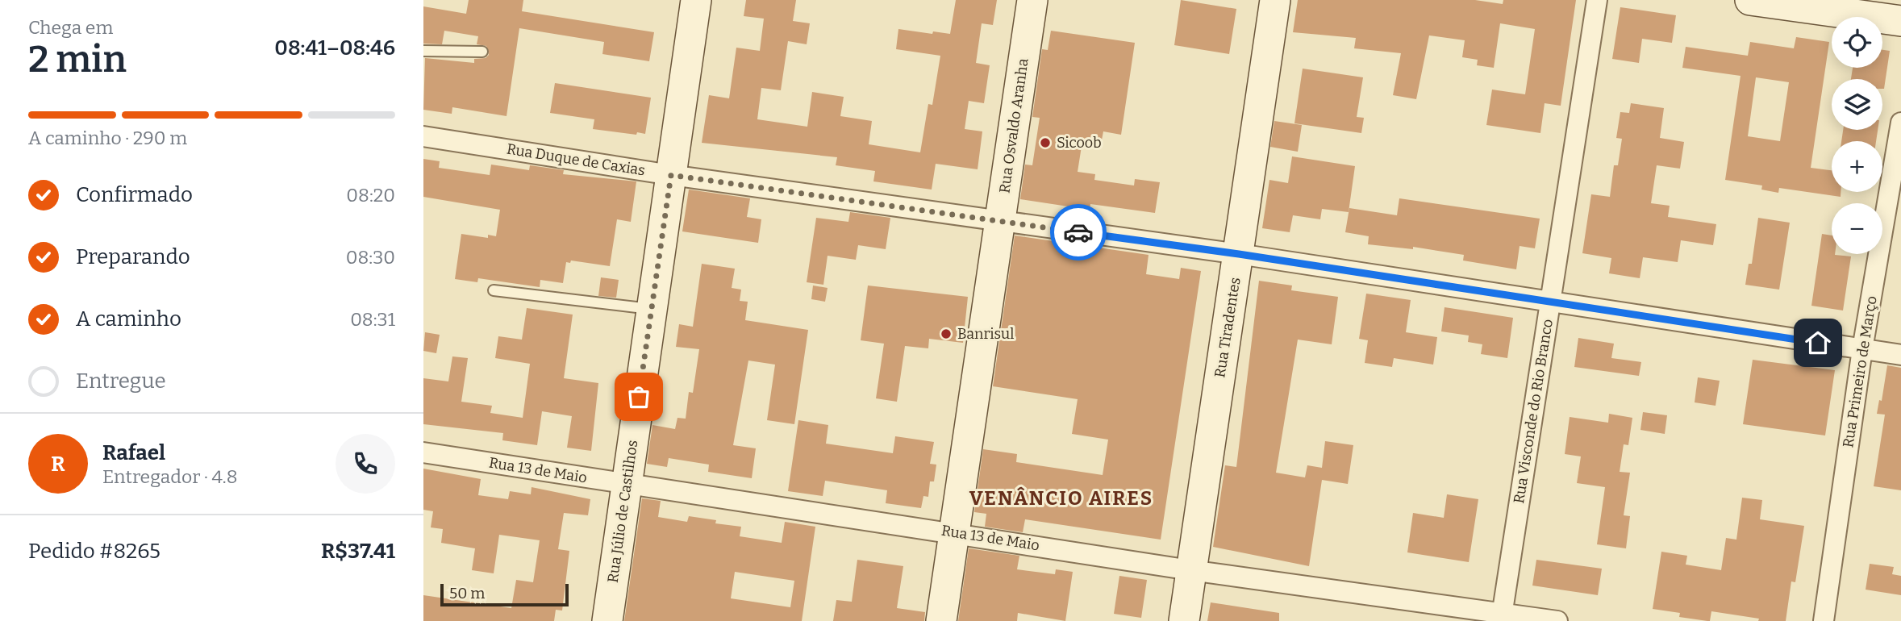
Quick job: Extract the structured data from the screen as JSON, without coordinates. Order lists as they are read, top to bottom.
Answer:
{
  "streets": {
    "main road": ["Rua Osvaldo Aranha", "Rua Tiradentes", "Rua Júlio de Castilhos"],
    "street": [
      "Rua Duque de Caxias",
      "Rua Primeiro de Março",
      "Rua Visconde do Rio Branco",
      "Rua 13 de Maio"
    ]
  },
  "crossings": [
    ["Rua Osvaldo Aranha", "Rua Duque de Caxias"],
    ["Rua Osvaldo Aranha", "Rua 13 de Maio"],
    ["Rua Duque de Caxias", "Rua Tiradentes"],
    ["Rua Duque de Caxias", "Rua Primeiro de Março"],
    ["Rua Duque de Caxias", "Rua Visconde do Rio Branco"],
    ["Rua Duque de Caxias", "Rua Júlio de Castilhos"],
    ["Rua Tiradentes", "Rua 13 de Maio"],
    ["Rua Visconde do Rio Branco", "Rua 13 de Maio"],
    ["Rua 13 de Maio", "Rua Júlio de Castilhos"]
  ],
  "districts": ["VENÂNCIO AIRES"],
  "places": ["Sicoob", "Banrisul"],
  "scale_bar": "50 m",
  "page": {
    "heading": ["2 min", "Chega em", "08:41–08:46"],
    "panel": [
      "Rafael",
      "Entregador · 4.8",
      "Pedido #8265",
      "R$37.41"
    ],
    "map_buttons": ["+", "−"],
    "bar": "A caminho · 290 m",
    "list": [
      ["Confirmado", "08:20"],
      ["Preparando", "08:30"],
      ["A caminho", "08:31"],
      "Entregue"
    ],
    "round": "R",
    "scale": "50 m"
  }
}
